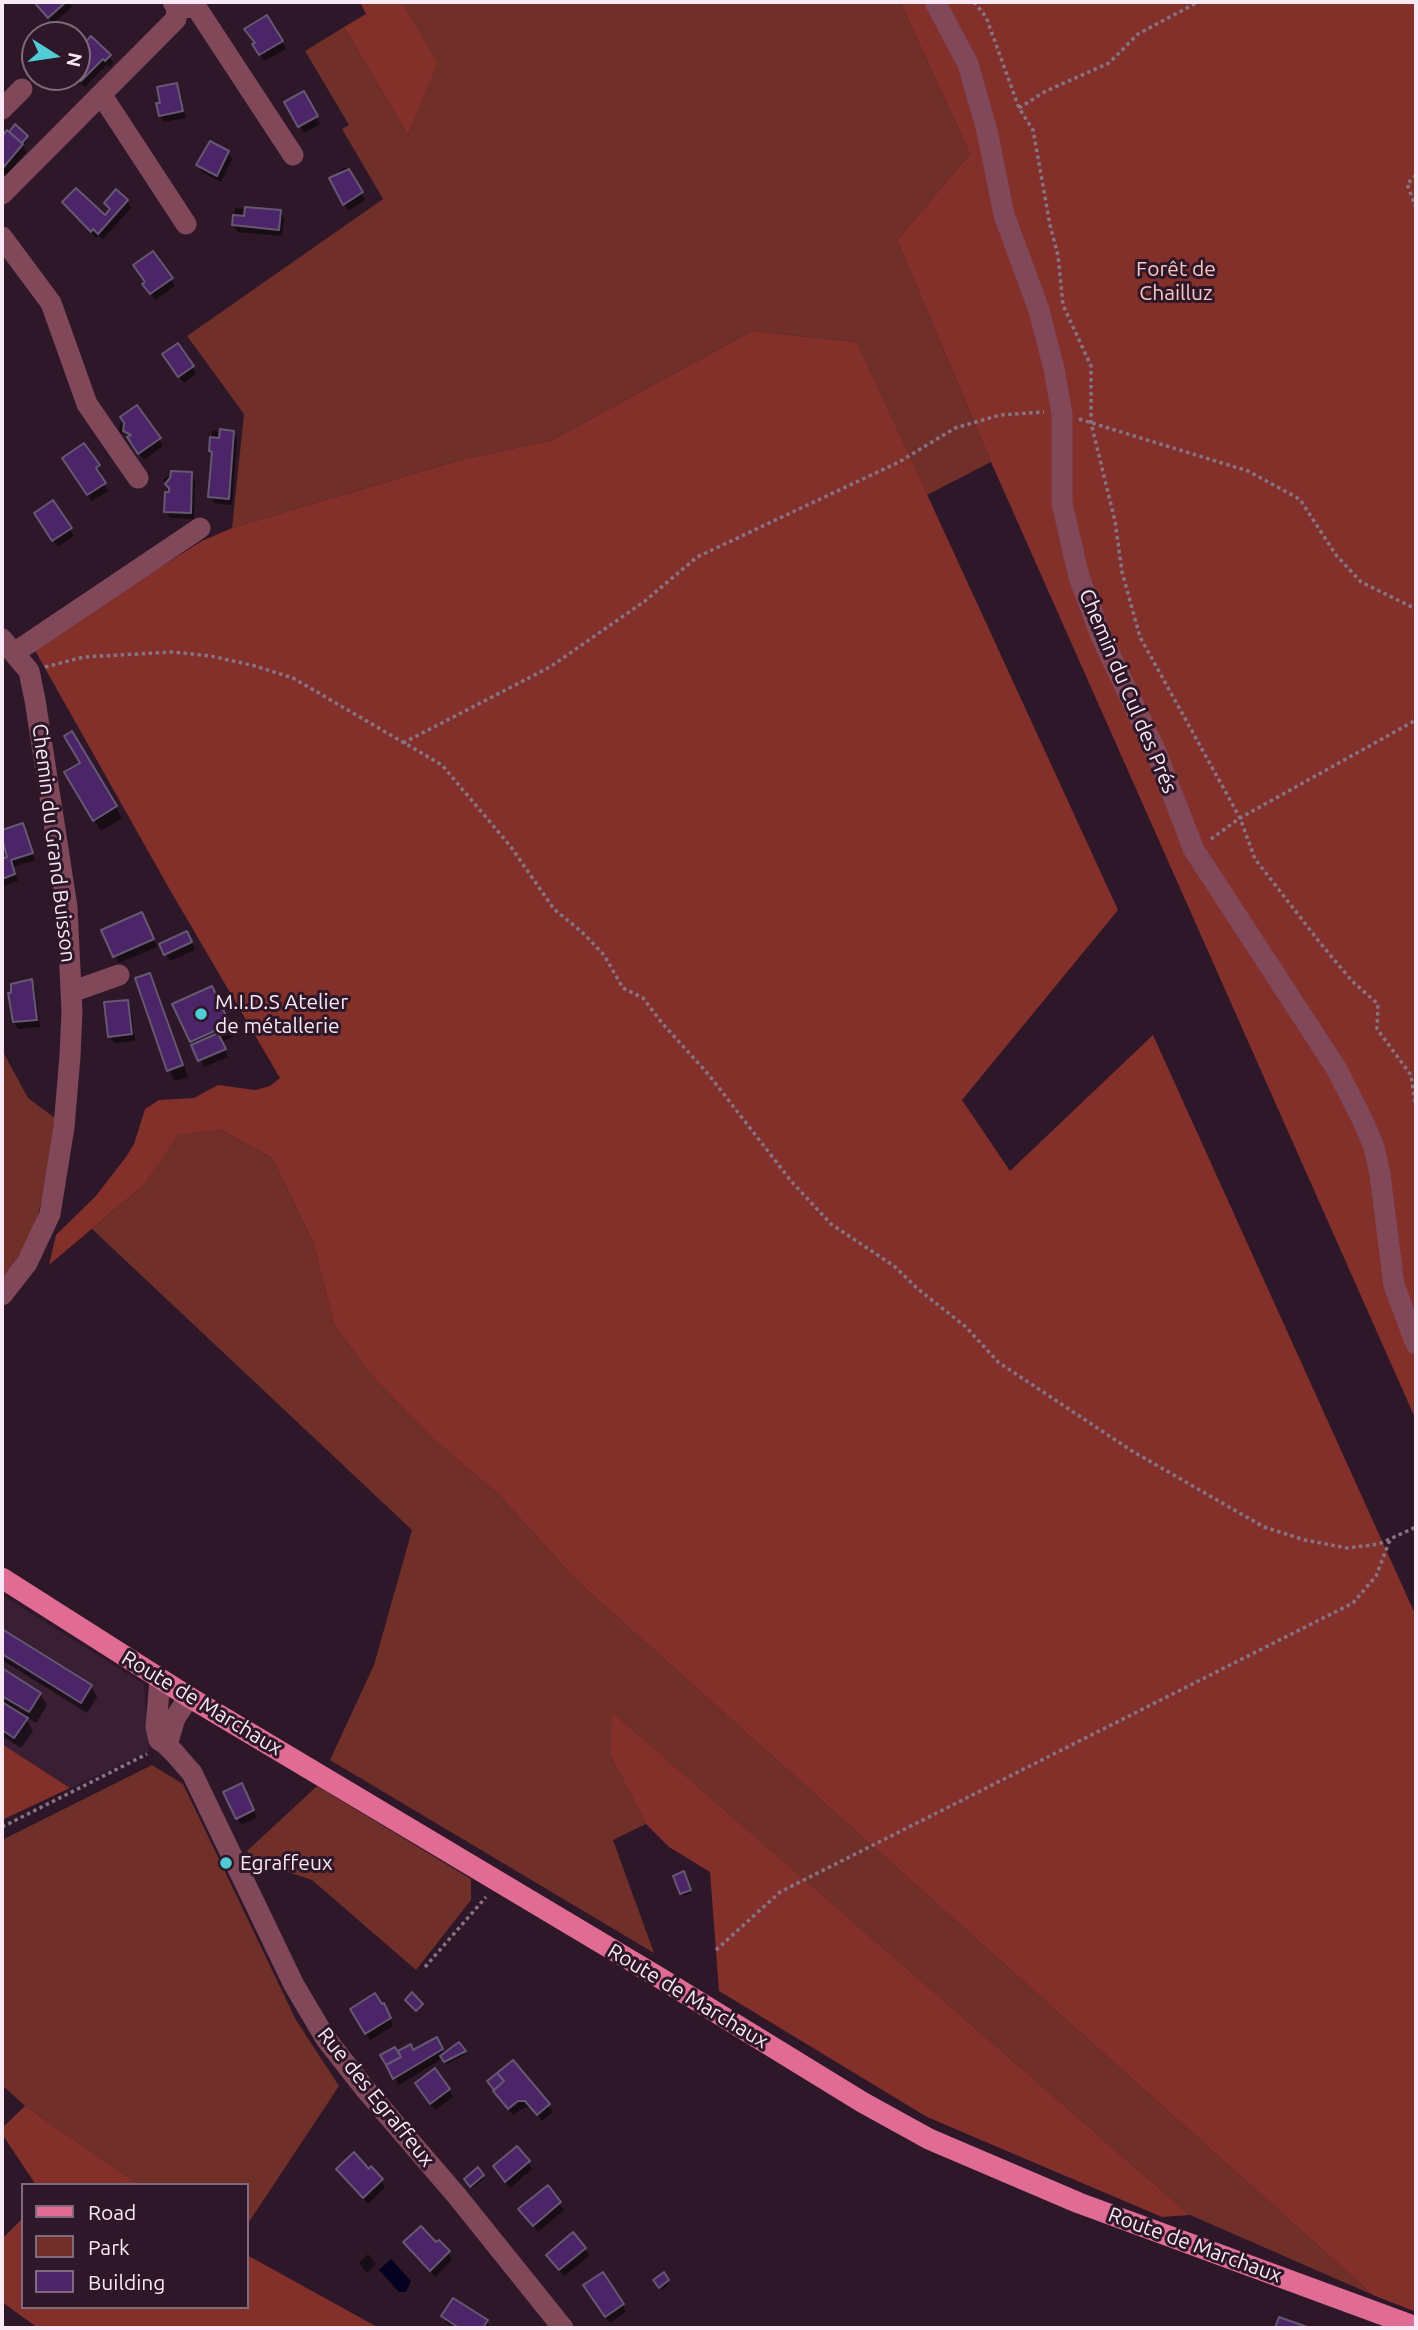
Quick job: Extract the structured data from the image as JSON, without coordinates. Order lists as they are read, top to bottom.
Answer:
{
  "streets": {
    "main road": ["Route de Marchaux"],
    "street": ["Chemin du Cul des Prés", "Chemin du Grand Buisson", "Rue des Egraffeux"]
  },
  "parks": ["Forêt de Chailluz"],
  "places": ["M.I.D.S Atelier de métallerie", "Egraffeux"],
  "legend": ["Road", "Park", "Building"],
  "north": "right"
}
